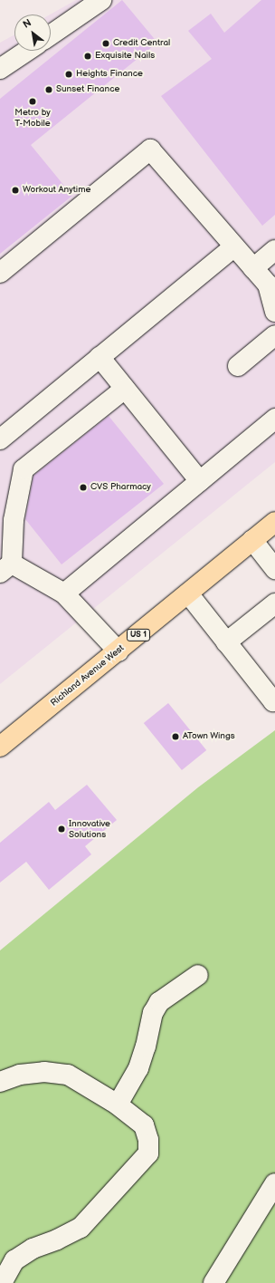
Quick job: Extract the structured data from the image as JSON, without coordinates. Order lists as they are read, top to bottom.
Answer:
{
  "streets": {
    "main road": ["US 1", "Richland Avenue West"]
  },
  "places": [
    "Credit Central",
    "Exquisite Nails",
    "Heights Finance",
    "Sunset Finance",
    "Metro by T-Mobile",
    "Workout Anytime",
    "CVS Pharmacy",
    "ATown Wings",
    "Innovative Solutions"
  ],
  "north": "top left"
}
